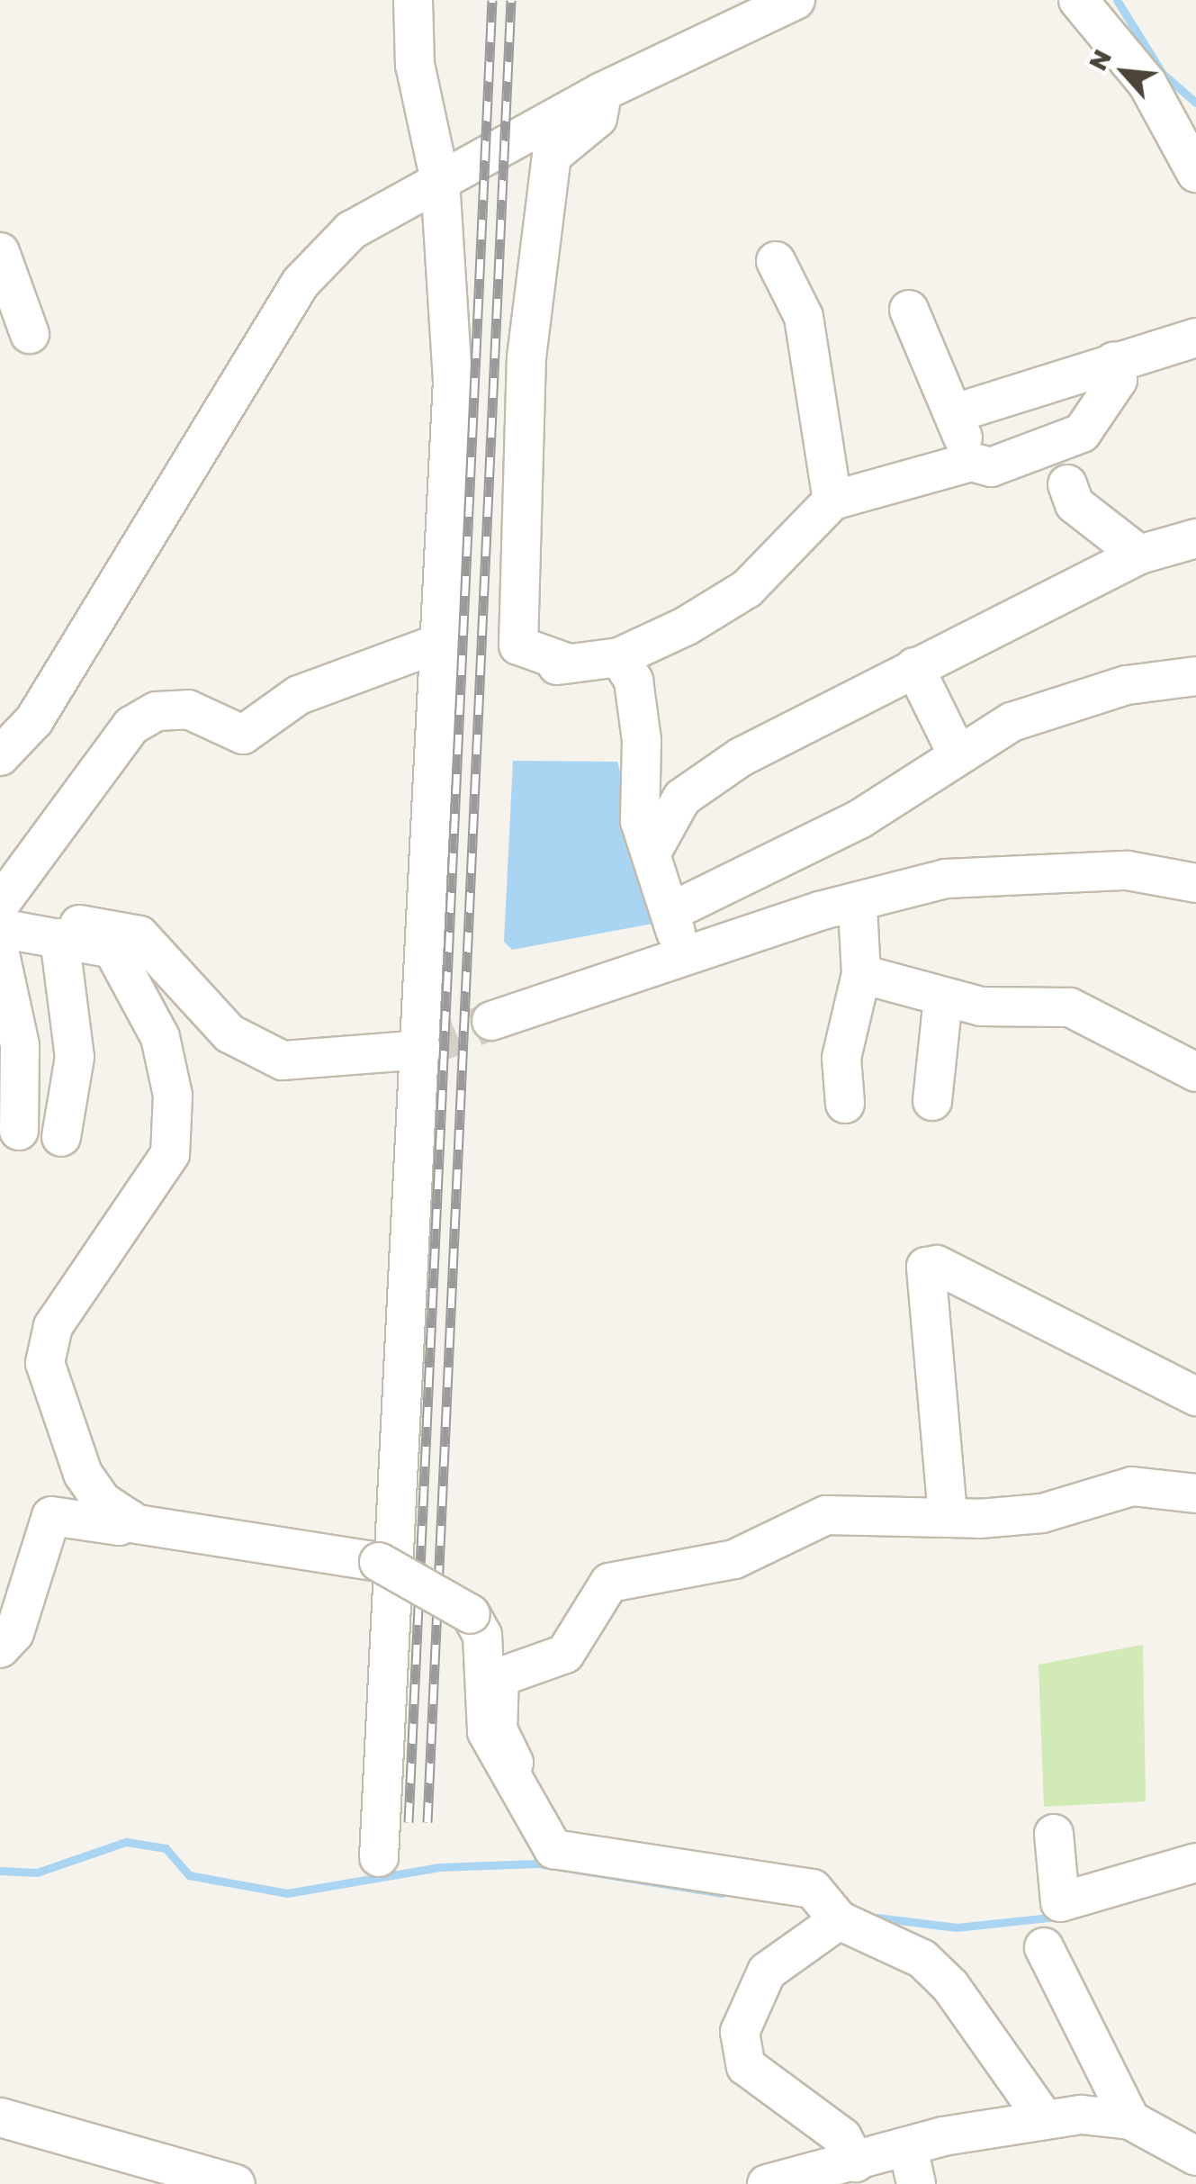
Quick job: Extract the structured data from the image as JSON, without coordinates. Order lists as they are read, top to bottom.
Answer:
{
  "north": "top left"
}
